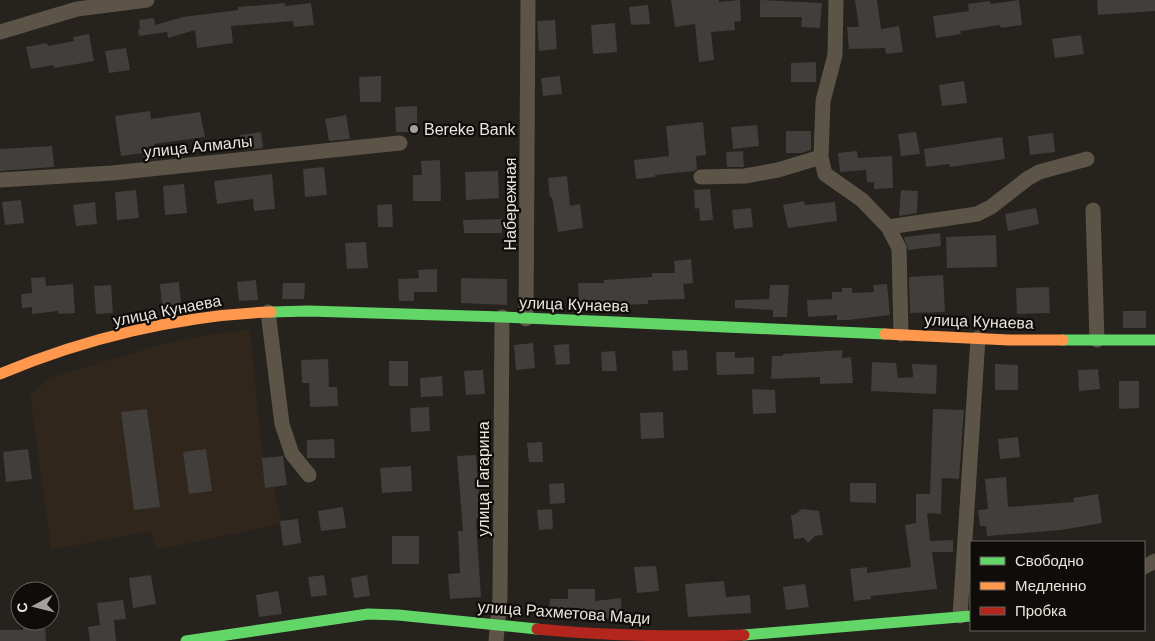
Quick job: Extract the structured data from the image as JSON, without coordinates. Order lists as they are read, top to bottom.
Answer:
{
  "streets": {
    "main road": ["улица Кунаева", "улица Рахметова Мади"],
    "street": ["улица Алмалы", "Набережная", "улица Гагарина"]
  },
  "crossings": [
    ["Набережная", "улица Кунаева"],
    ["улица Кунаева", "улица Гагарина"],
    ["улица Гагарина", "улица Рахметова Мади"]
  ],
  "places": ["Bereke Bank"],
  "legend": ["Свободно", "Медленно", "Пробка"],
  "north": "left"
}
